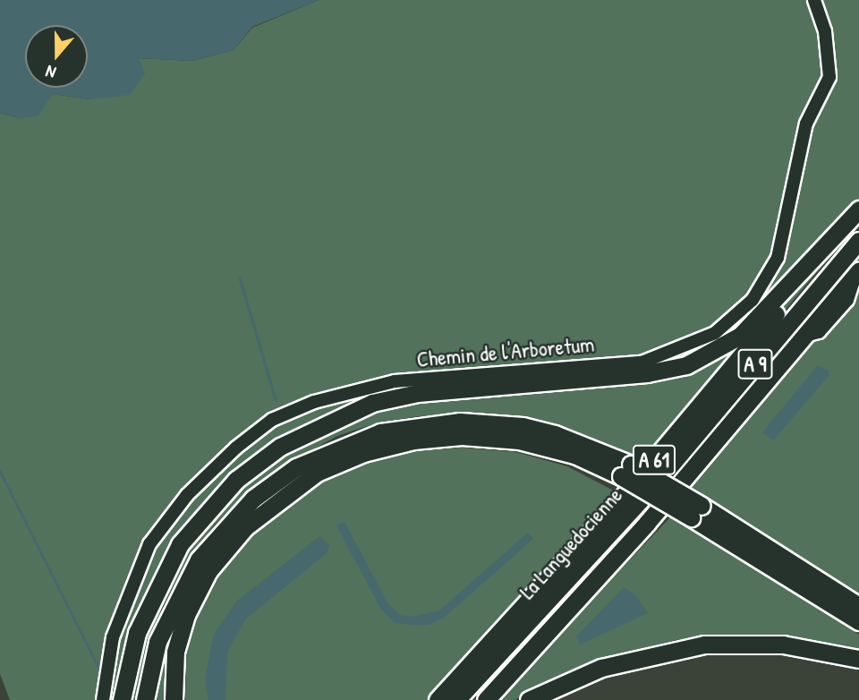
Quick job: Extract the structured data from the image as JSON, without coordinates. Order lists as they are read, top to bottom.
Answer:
{
  "streets": {
    "highway": ["A 9", "A 61", "La Languedocienne"],
    "street": ["Chemin de l'Arboretum"]
  },
  "north": "bottom"
}
